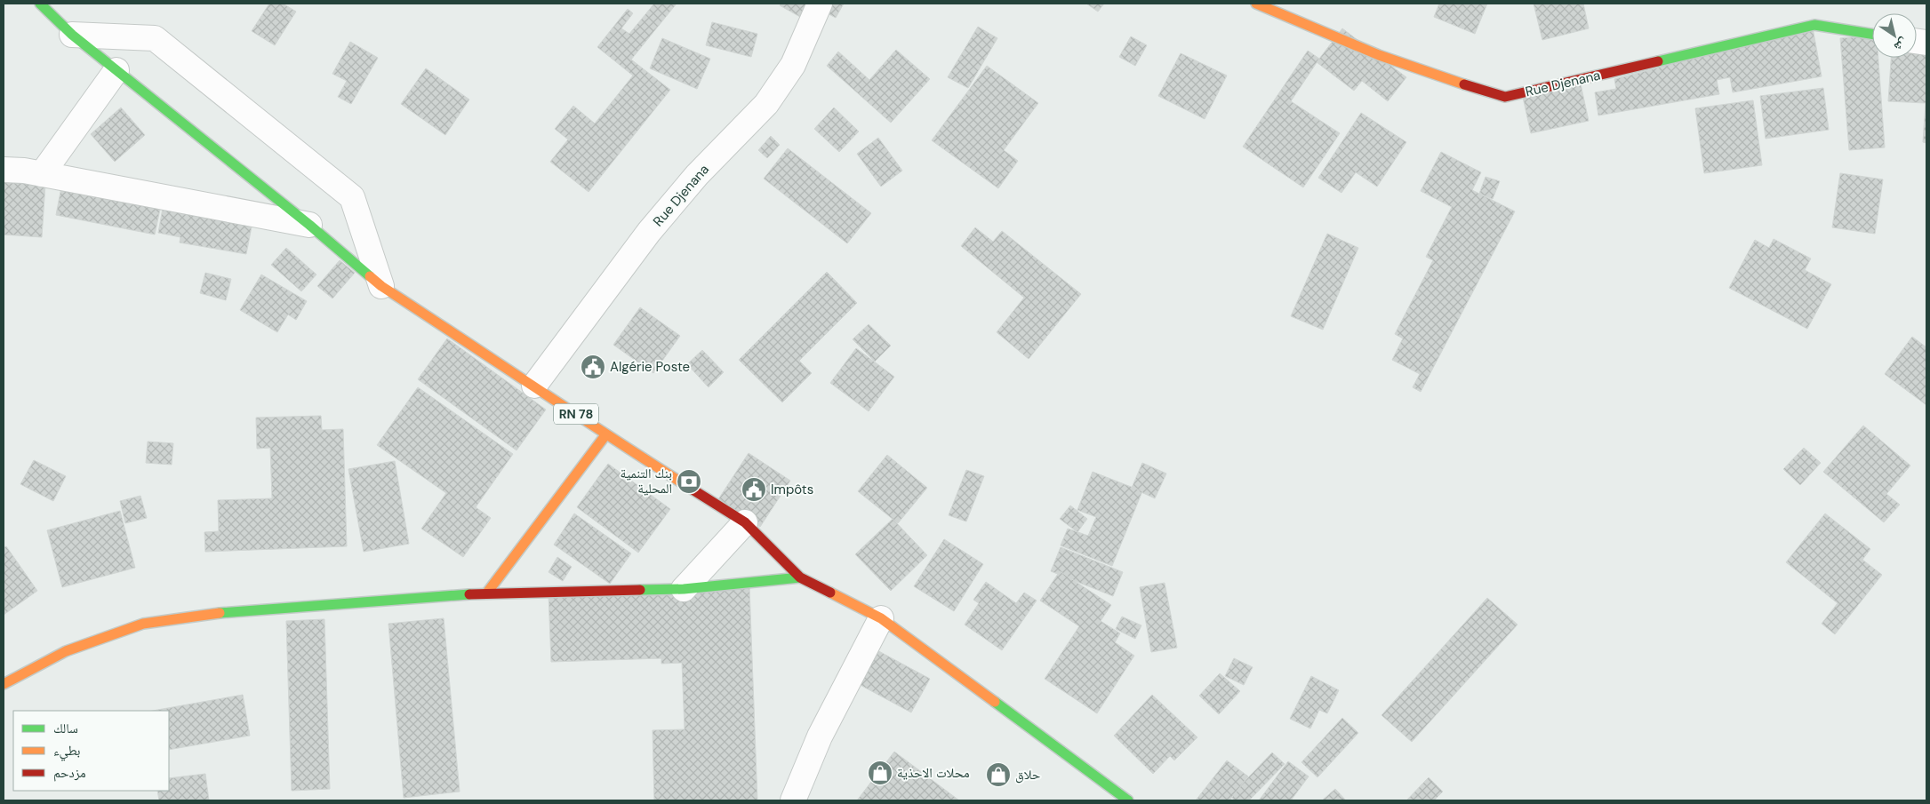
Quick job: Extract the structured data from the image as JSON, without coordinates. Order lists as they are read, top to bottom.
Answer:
{
  "streets": {
    "street": ["Rue Djenana", "RN 78"]
  },
  "crossings": [
    ["Rue Djenana", "RN 78"]
  ],
  "places": {
    "public building": ["Algérie Poste", "Impôts"],
    "bank": ["بنك التنمية المحلية"],
    "shop": ["محلات الاحذية", "حلاق"]
  },
  "legend": ["سالك", "بطيء", "مزدحم"],
  "north": "bottom right"
}
